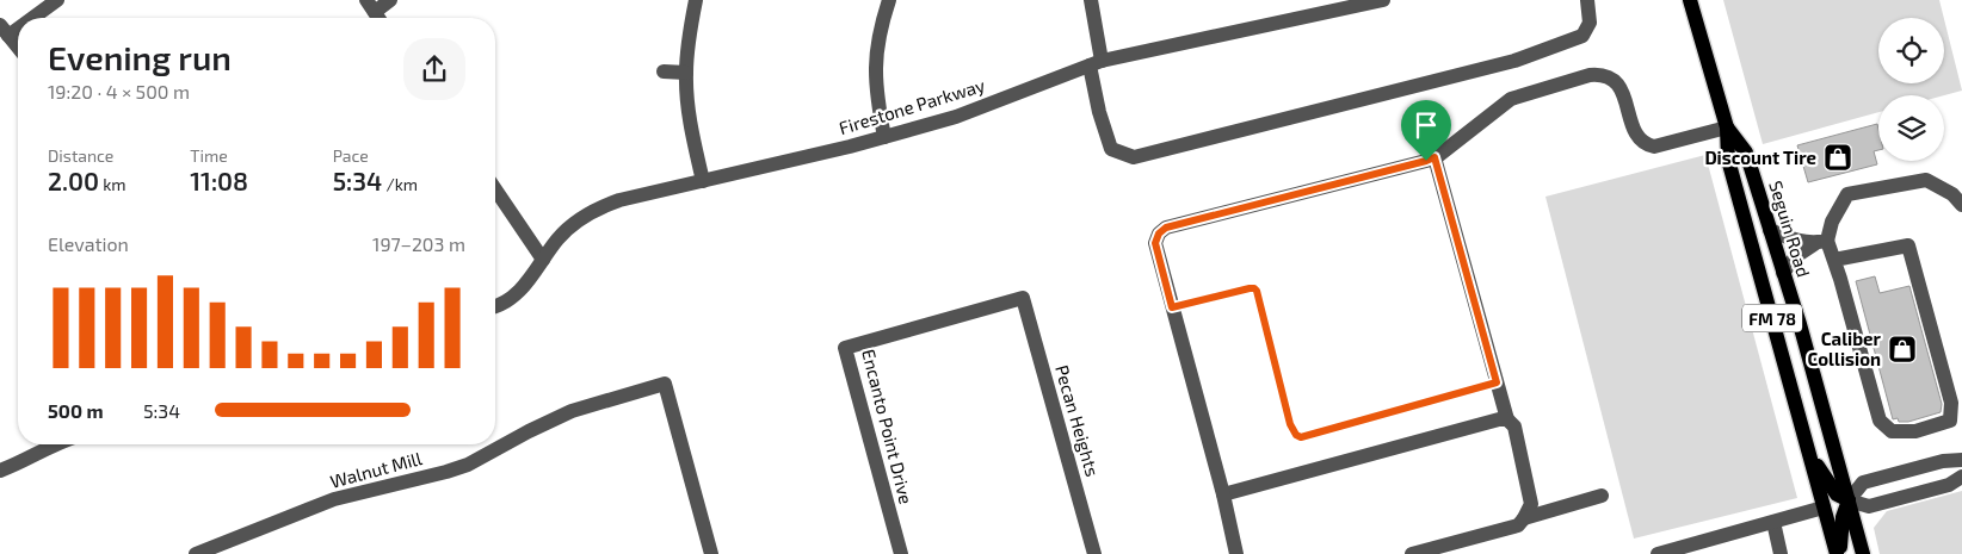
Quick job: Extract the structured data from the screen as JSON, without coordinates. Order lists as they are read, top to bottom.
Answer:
{
  "streets": {
    "main road": ["Seguin Road", "FM 78"],
    "street": [
      "Firestone Parkway",
      "Pecan Heights",
      "Encanto Point Drive",
      "Walnut Mill"
    ]
  },
  "crossings": [
    ["Pecan Heights", "Encanto Point Drive"]
  ],
  "places": {
    "shop": ["Discount Tire", "Caliber Collision"]
  },
  "page": {
    "heading": ["Evening run", "19:20 · 4 × 500 m"],
    "stats": [
      ["Distance", "2.00 km"],
      ["Time", "11:08"],
      ["Pace", "5:34 /km"]
    ],
    "chart": ["Elevation", "197–203 m"],
    "list": [
      {
        "name": "500 m",
        "note": "5:34"
      }
    ]
  }
}
